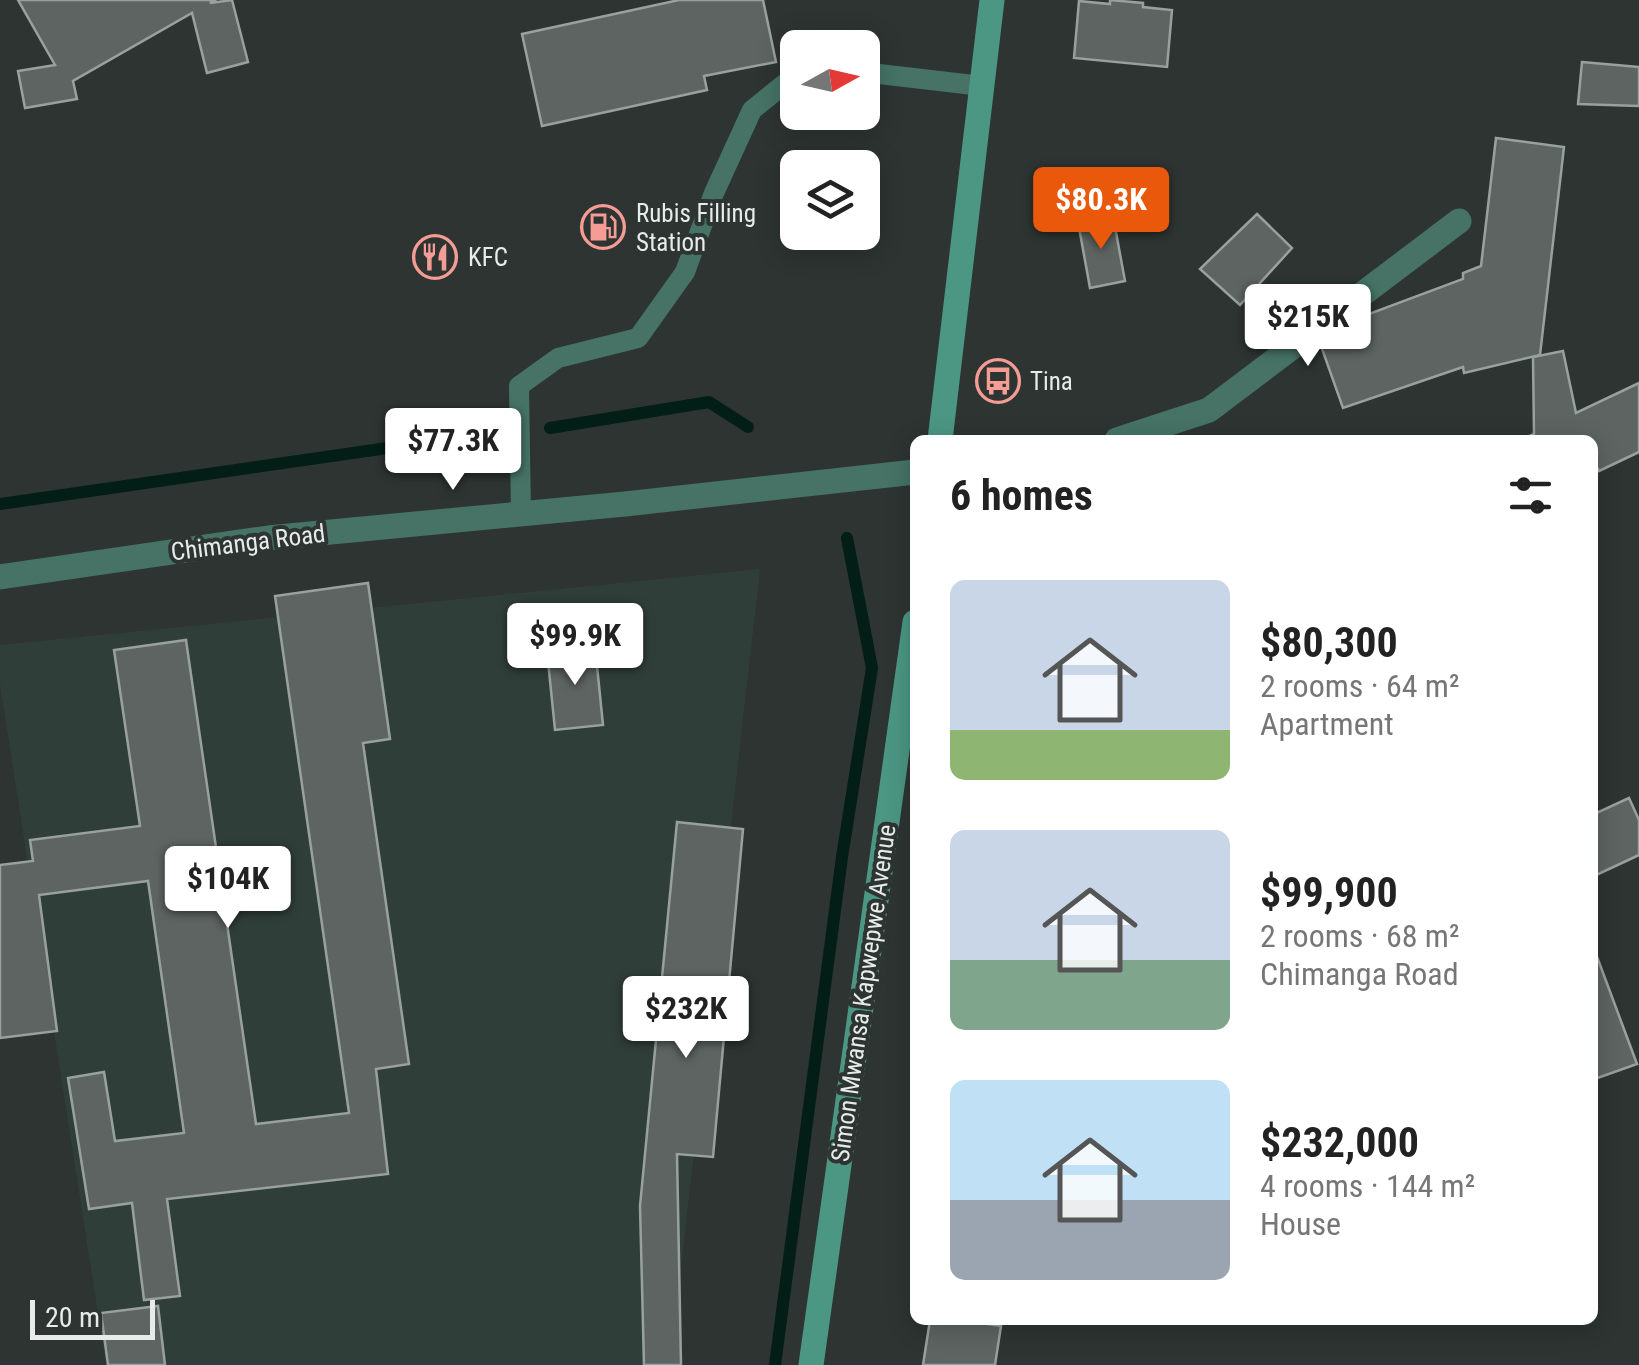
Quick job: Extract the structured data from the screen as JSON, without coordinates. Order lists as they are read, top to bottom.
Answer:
{
  "streets": {
    "main road": ["Simon Mwansa Kapwepwe Avenue"],
    "street": ["Chimanga Road"]
  },
  "places": {
    "fuel station": ["Rubis Filling Station"],
    "restaurant": ["KFC"],
    "bus stop": ["Tina"]
  },
  "scale_bar": "20 m",
  "north": "right",
  "page": {
    "price": [
      "$80.3K",
      "$215K",
      "$77.3K",
      "$99.9K",
      "$104K",
      "$232K"
    ],
    "heading": "6 homes",
    "list": [
      {
        "name": "$80,300",
        "note": "2 rooms · 64 m² · Apartment"
      },
      {
        "name": "$99,900",
        "note": "2 rooms · 68 m² · Chimanga Road"
      },
      {
        "name": "$232,000",
        "note": "4 rooms · 144 m² · House"
      }
    ],
    "scale": "20 m"
  }
}
